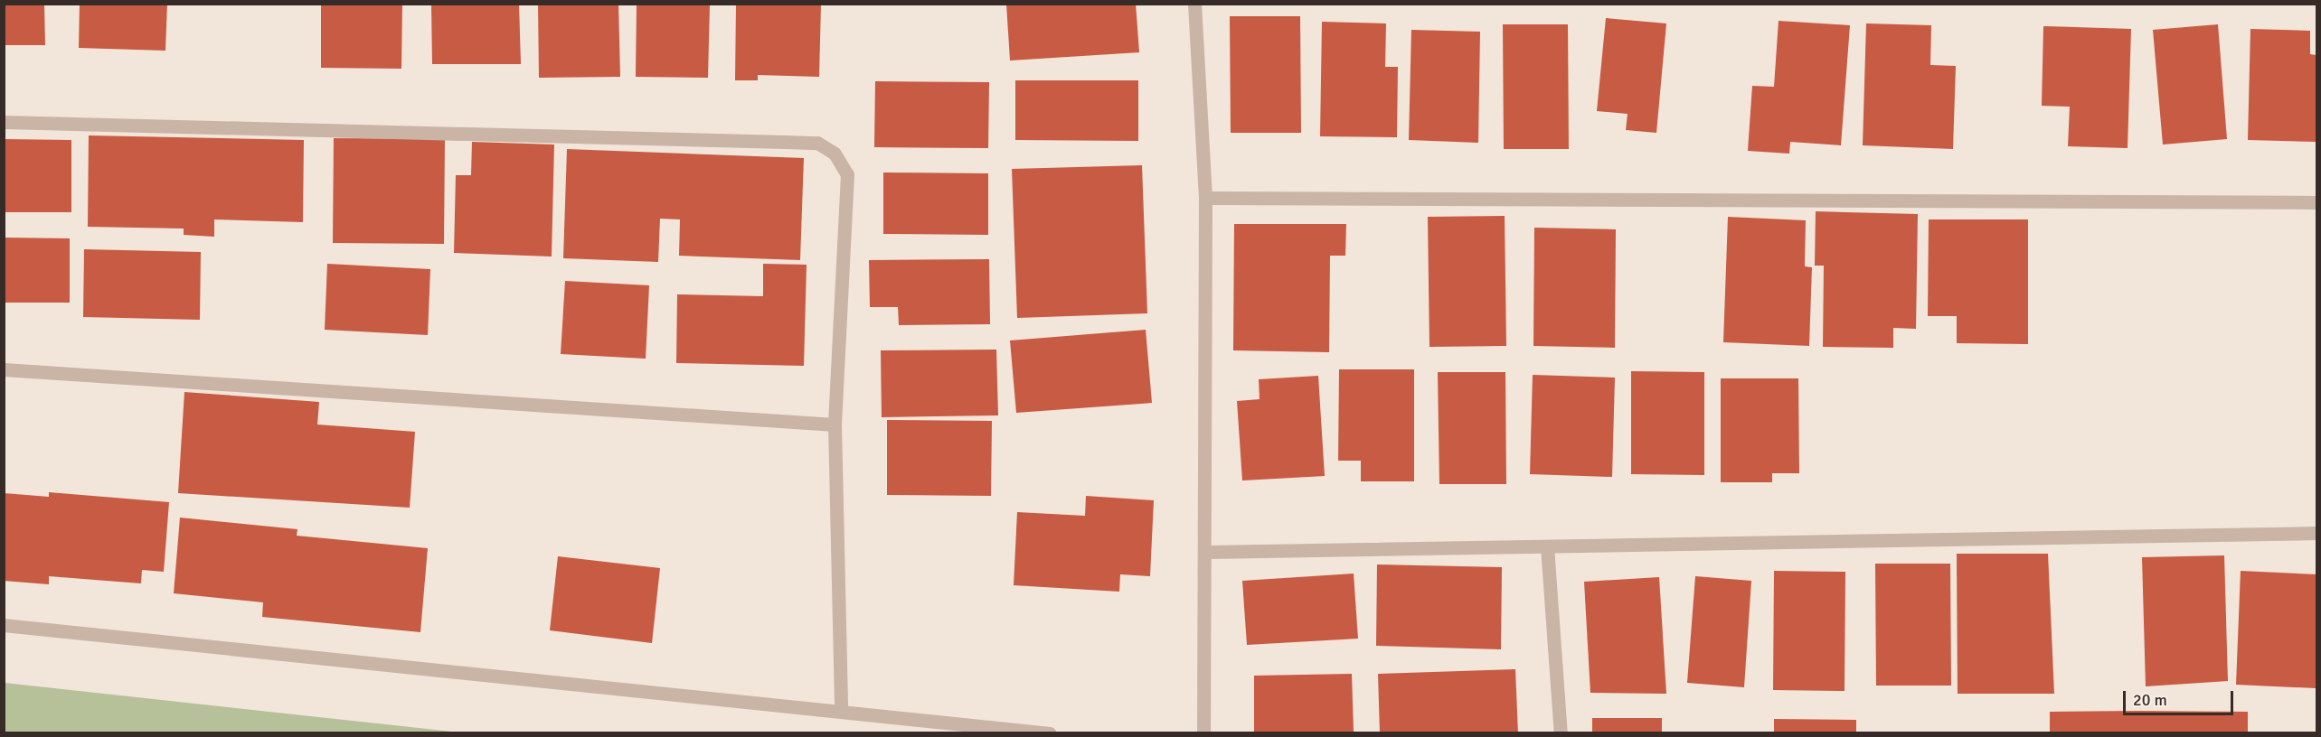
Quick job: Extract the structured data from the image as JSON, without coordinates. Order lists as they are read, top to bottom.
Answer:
{
  "scale_bar": "20 m"
}
